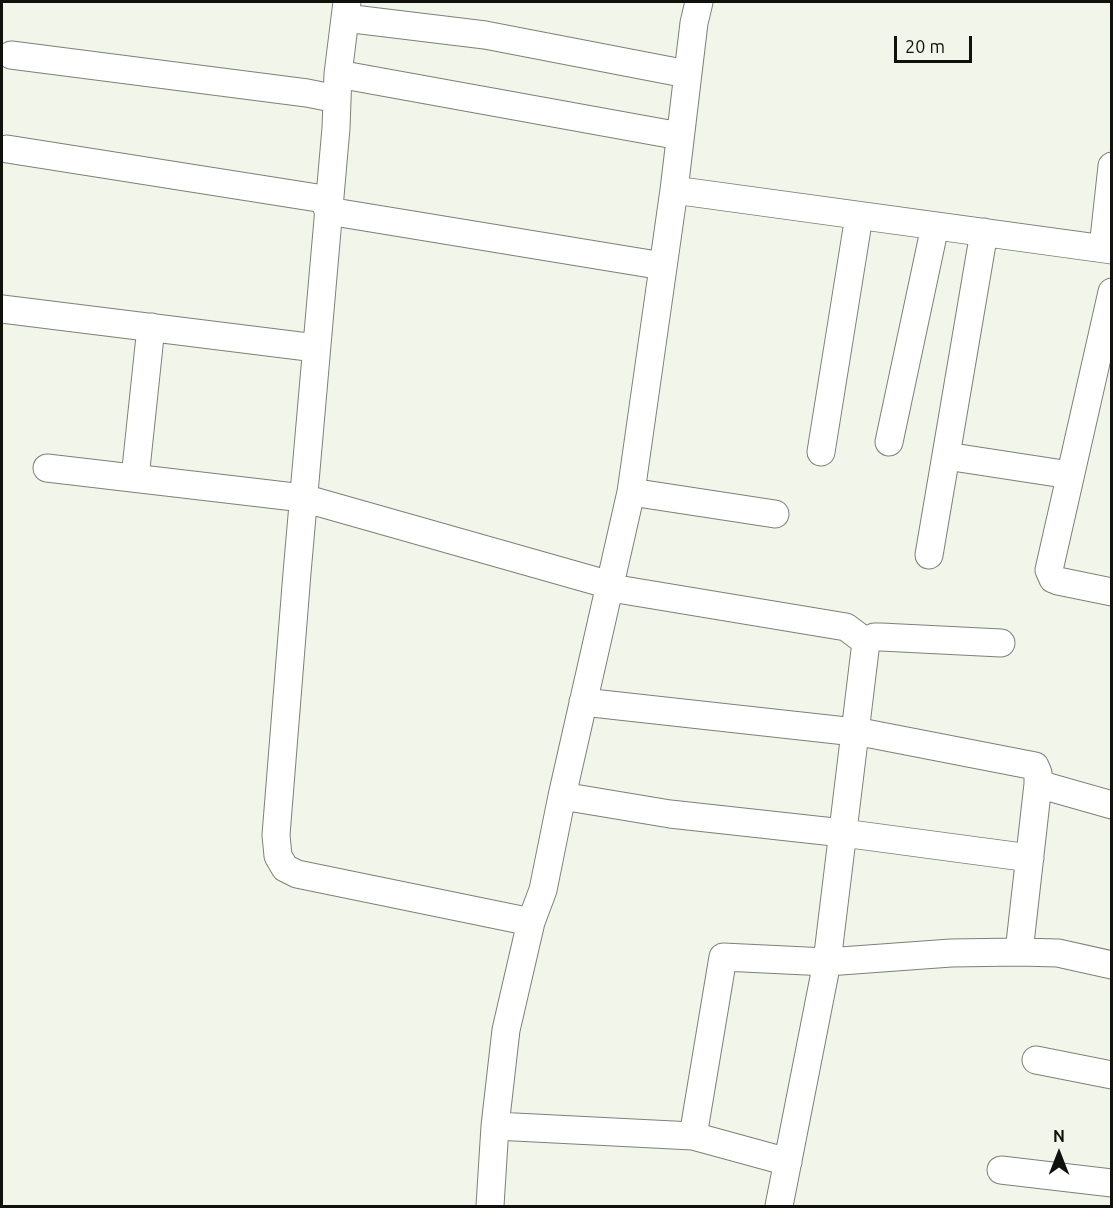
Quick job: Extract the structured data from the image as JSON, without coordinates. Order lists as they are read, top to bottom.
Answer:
{
  "scale_bar": "20 m",
  "north": "top"
}
